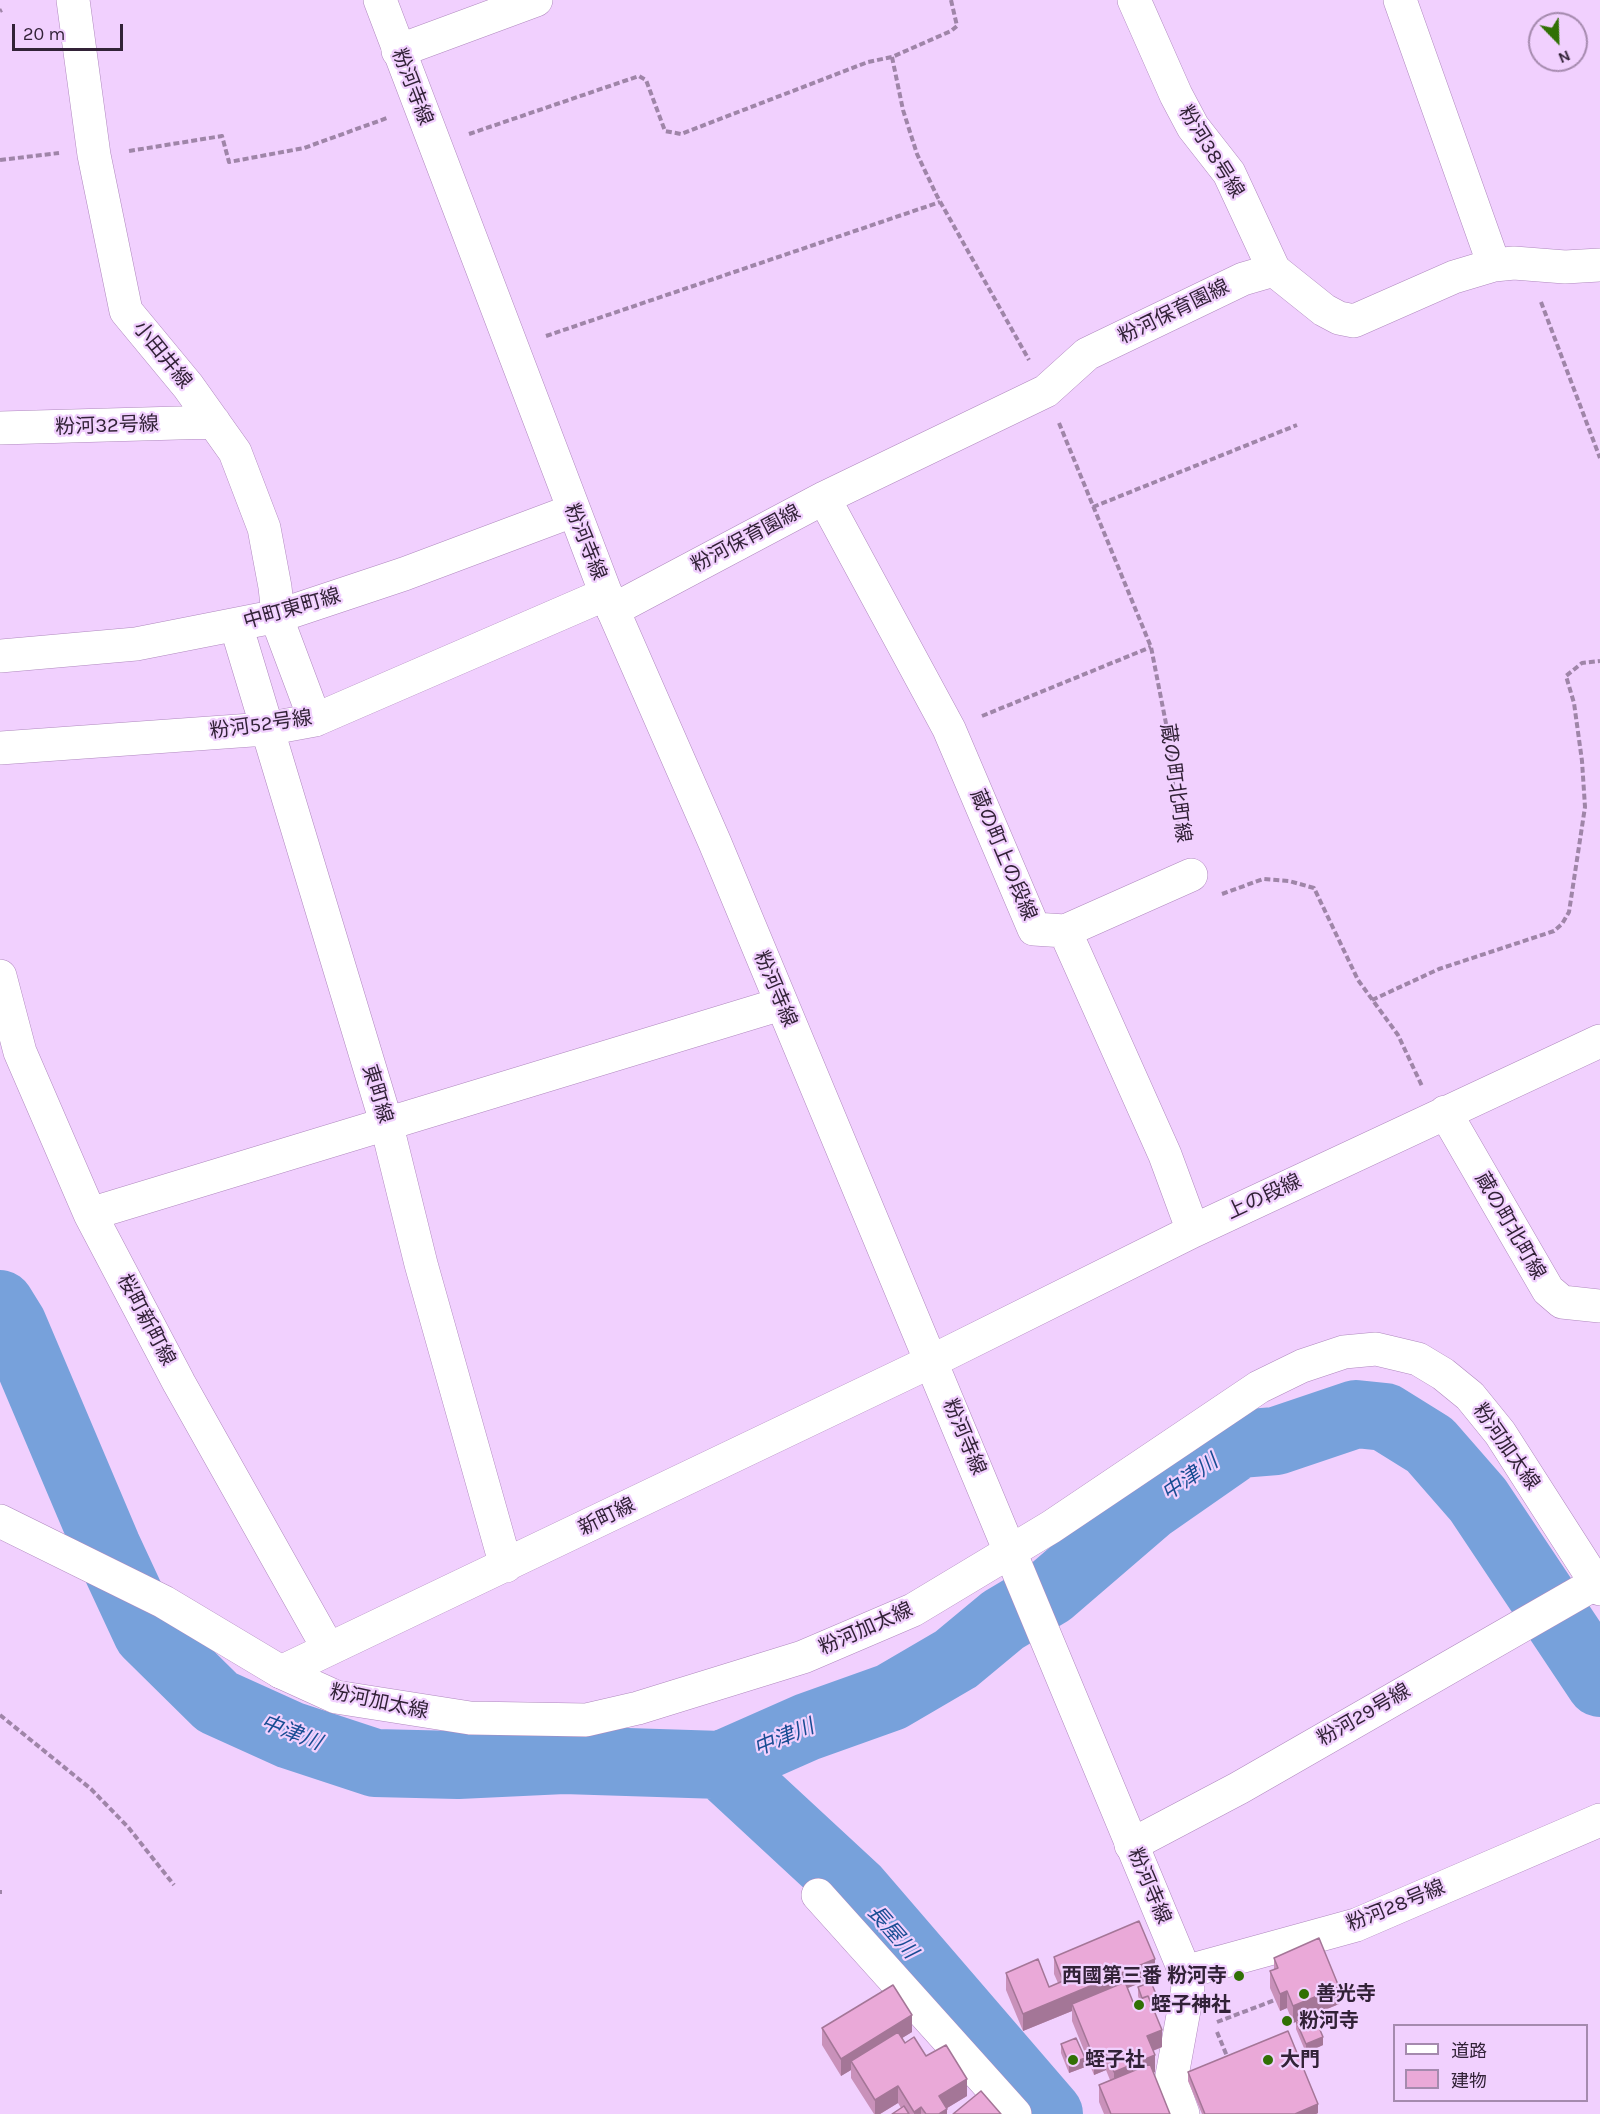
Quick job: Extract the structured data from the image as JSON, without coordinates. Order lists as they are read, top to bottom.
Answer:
{
  "streets": {
    "street": [
      "粉河寺線",
      "粉河38号線",
      "粉河保育園線",
      "小田井線",
      "粉河32号線",
      "中町東町線",
      "粉河52号線",
      "蔵の町北町線",
      "蔵の町上の段線",
      "東町線",
      "上の段線",
      "桜町新町線",
      "粉河加太線",
      "新町線",
      "粉河29号線",
      "粉河28号線"
    ]
  },
  "crossings": [
    ["粉河寺線", "粉河保育園線"],
    ["粉河寺線", "中町東町線"],
    ["粉河寺線", "粉河52号線"],
    ["粉河寺線", "上の段線"],
    ["粉河寺線", "粉河加太線"],
    ["粉河寺線", "新町線"],
    ["粉河寺線", "粉河29号線"],
    ["粉河寺線", "粉河28号線"],
    ["粉河38号線", "粉河保育園線"],
    ["粉河保育園線", "粉河52号線"],
    ["粉河保育園線", "蔵の町北町線"],
    ["粉河保育園線", "蔵の町上の段線"],
    ["小田井線", "粉河32号線"],
    ["小田井線", "中町東町線"],
    ["小田井線", "粉河52号線"],
    ["中町東町線", "東町線"],
    ["粉河52号線", "東町線"],
    ["蔵の町北町線", "上の段線"],
    ["蔵の町上の段線", "上の段線"],
    ["東町線", "新町線"],
    ["上の段線", "新町線"],
    ["桜町新町線", "新町線"],
    ["粉河加太線", "新町線"],
    ["粉河加太線", "粉河29号線"]
  ],
  "water": ["中津川", "長屋川"],
  "places": [
    "西國第三番 粉河寺",
    "善光寺",
    "蛭子神社",
    "粉河寺",
    "蛭子社",
    "大門"
  ],
  "legend": ["道路", "建物"],
  "scale_bar": "20 m",
  "north": "bottom right"
}
